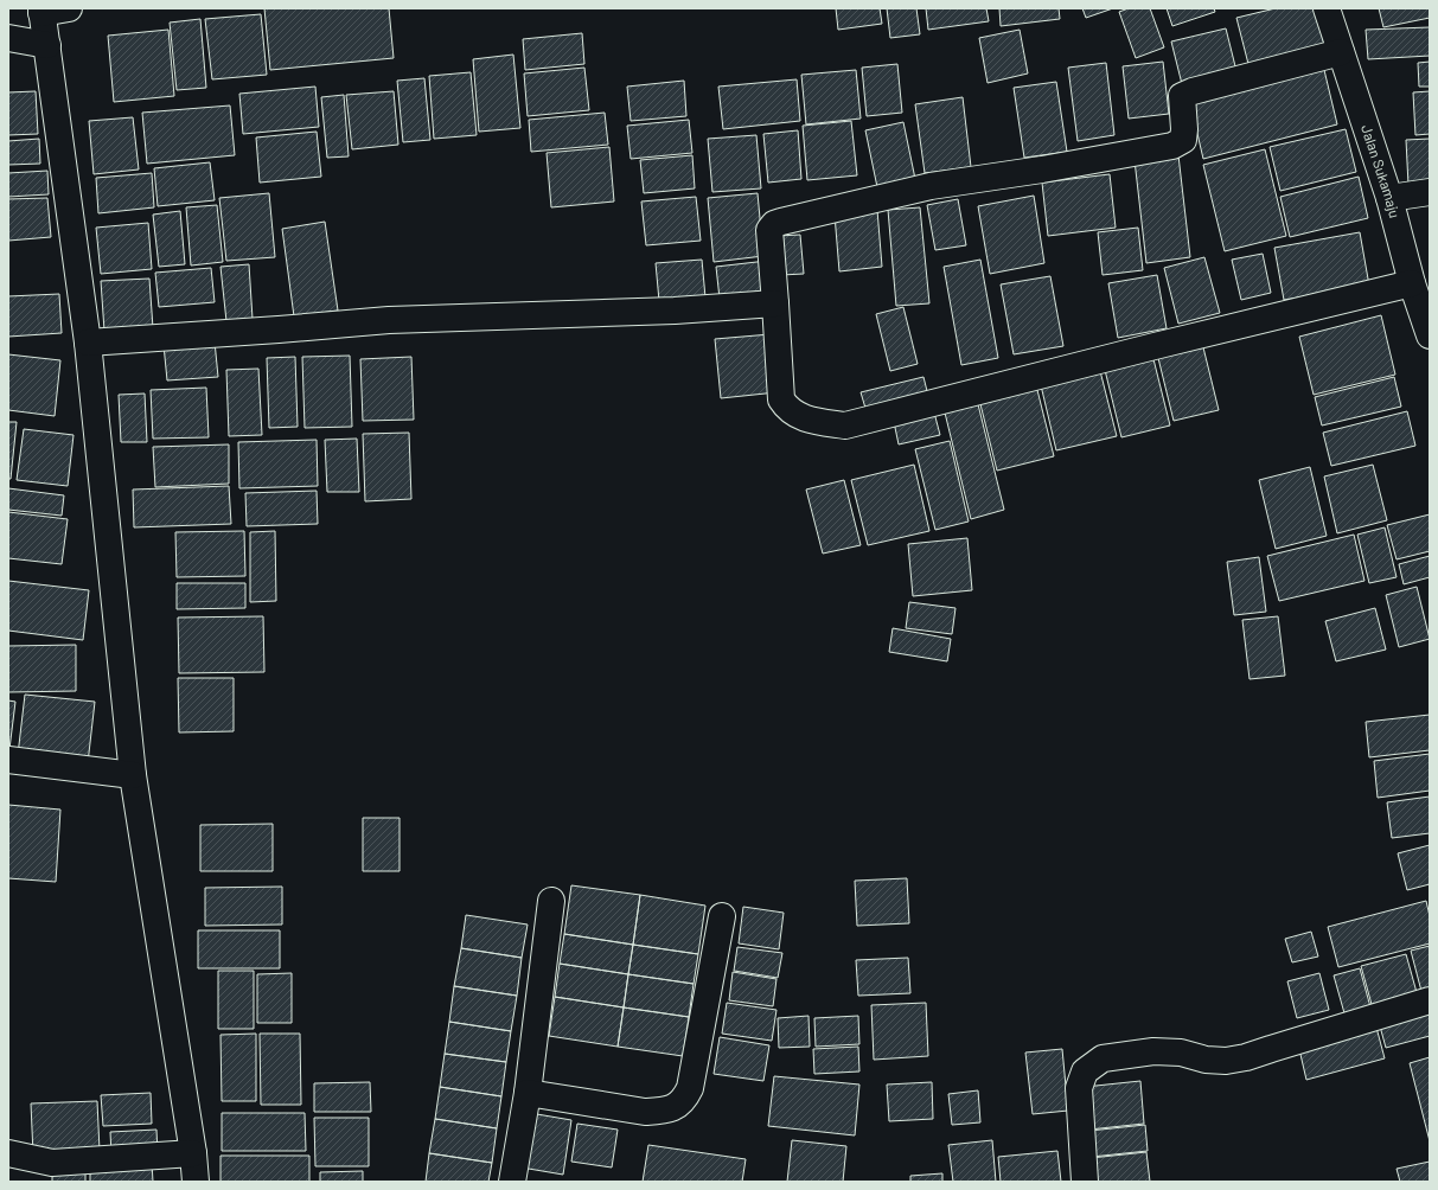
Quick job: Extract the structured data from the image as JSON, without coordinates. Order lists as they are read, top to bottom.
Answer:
{
  "streets": {
    "street": ["Jalan Sukamaju"]
  }
}
